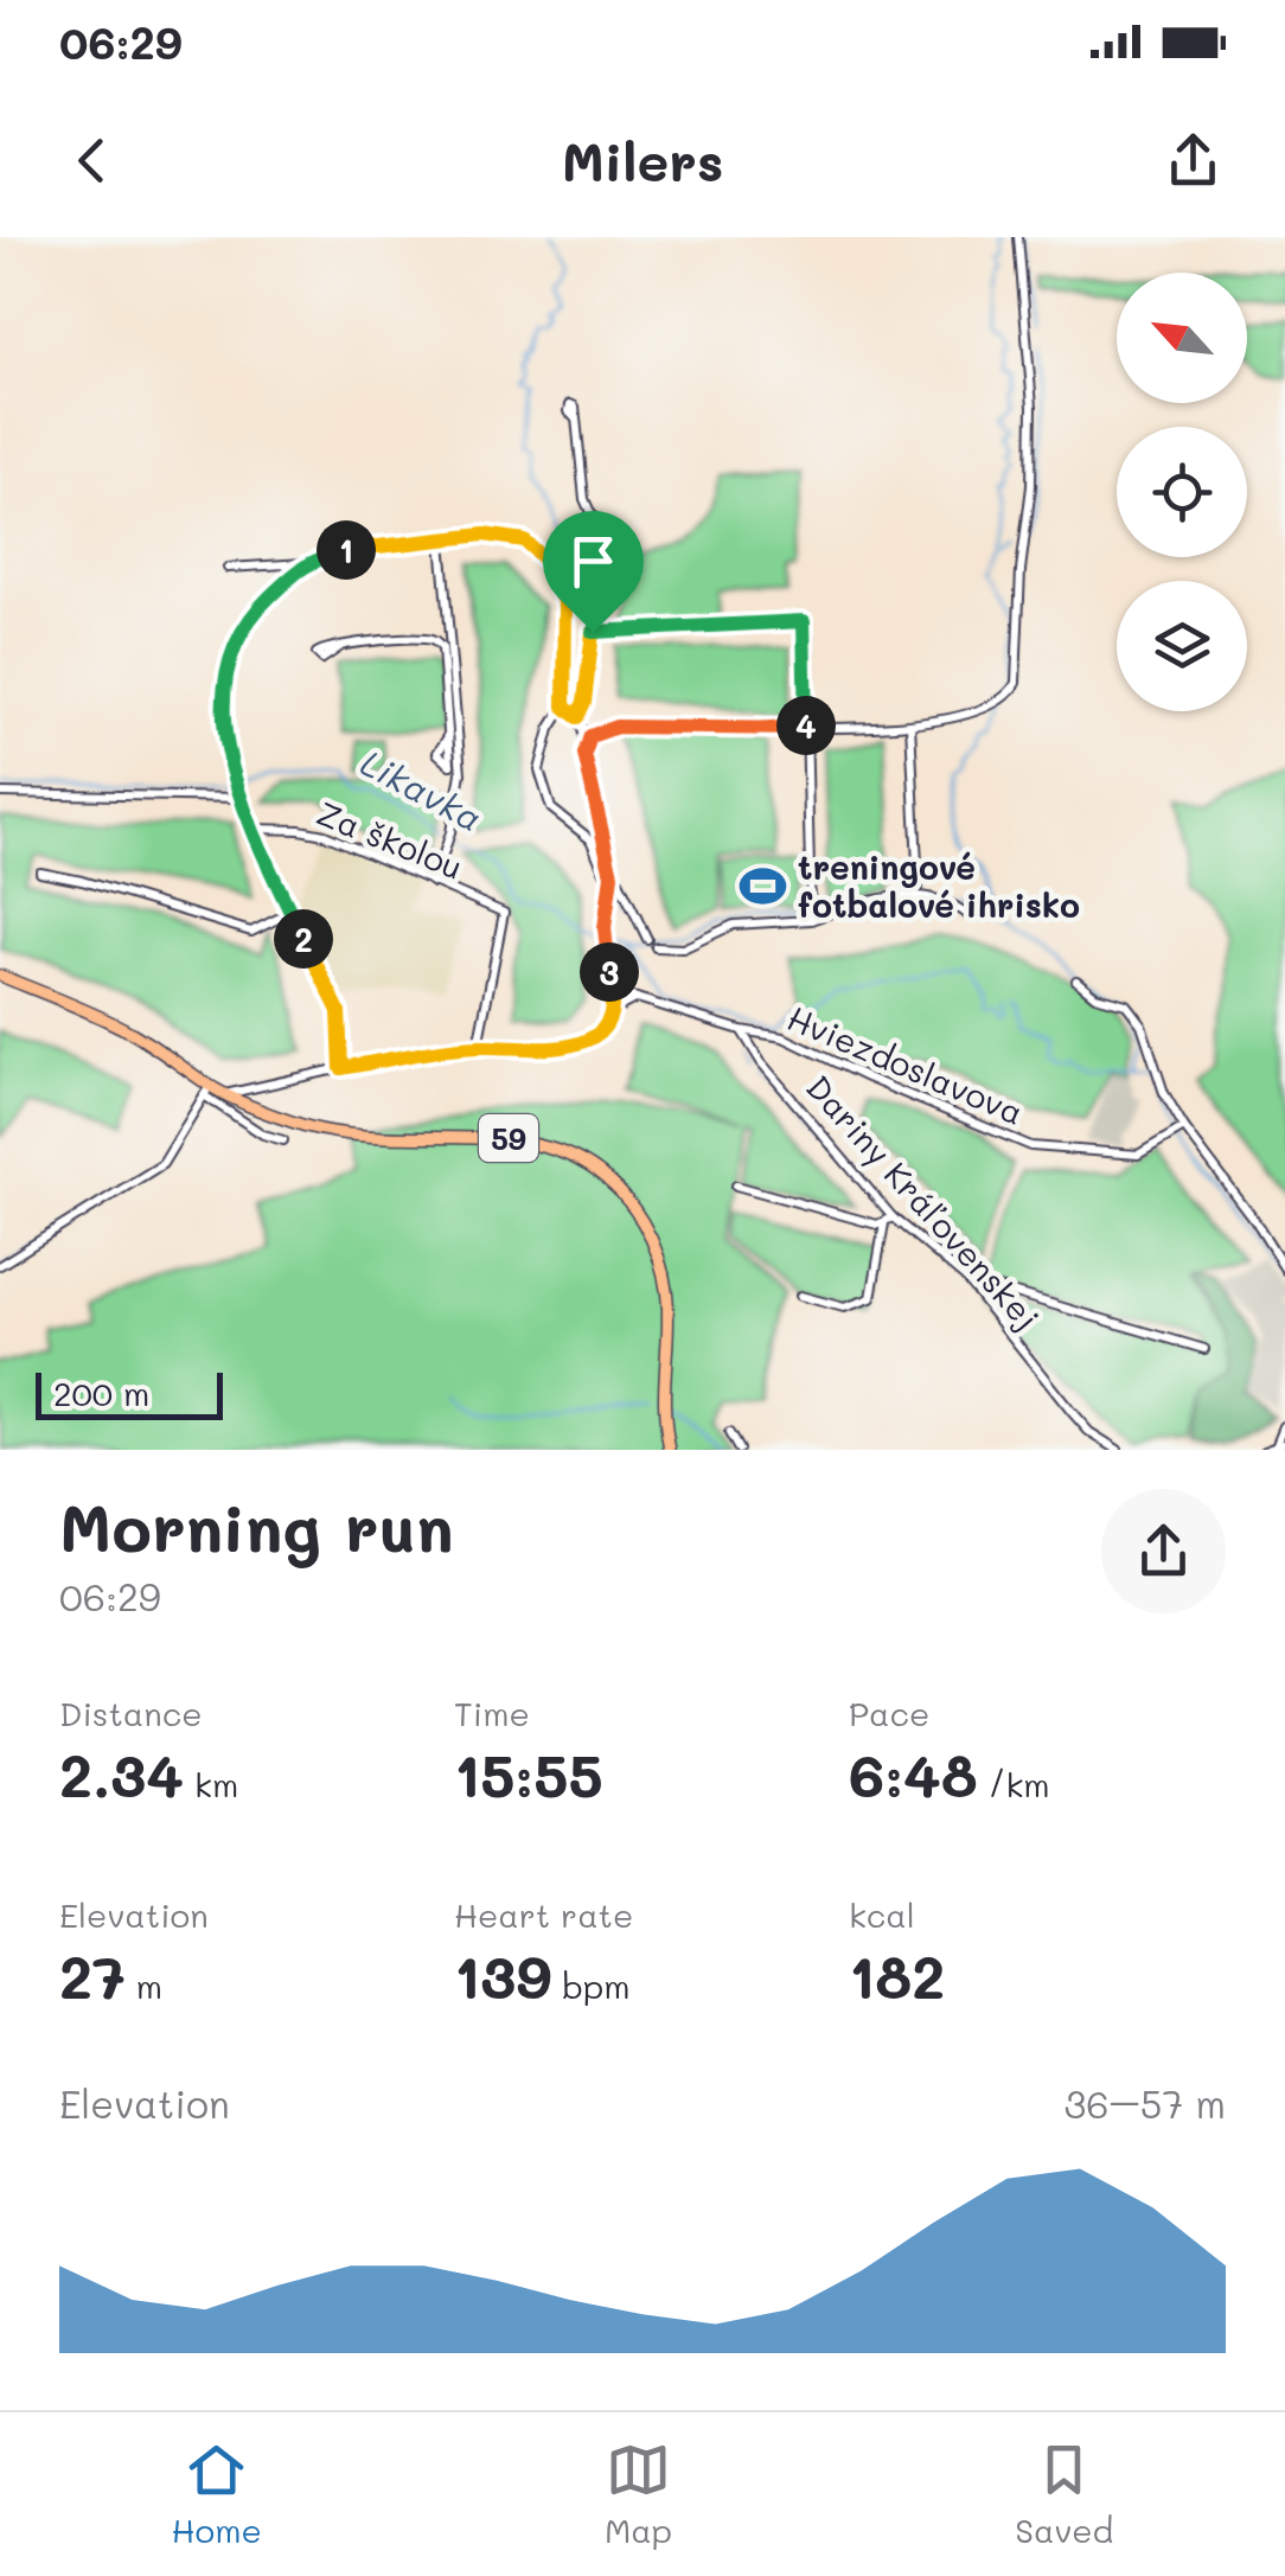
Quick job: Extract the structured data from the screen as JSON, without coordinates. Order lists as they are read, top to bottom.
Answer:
{
  "streets": {
    "main road": ["59"],
    "street": ["Za školou", "Hviezdoslavova", "Dariny Kráľovenskej"]
  },
  "crossings": [
    ["Hviezdoslavova", "Dariny Kráľovenskej"]
  ],
  "water": ["Likavka"],
  "places": {
    "sports": ["treningové fotbalové ihrisko"]
  },
  "scale_bar": "200 m",
  "north": "top left",
  "page": {
    "status": "06:29",
    "header": "Milers",
    "pins": [
      "1",
      "4",
      "2",
      "3"
    ],
    "scale": "200 m",
    "heading": ["Morning run", "06:29"],
    "stats": [
      ["Distance", "2.34 km"],
      ["Time", "15:55"],
      ["Pace", "6:48 /km"],
      ["Elevation", "27 m"],
      ["Heart rate", "139 bpm"],
      ["kcal", "182"]
    ],
    "chart": ["Elevation", "36–57 m"],
    "tabs": ["Home", "Map", "Saved"]
  }
}
